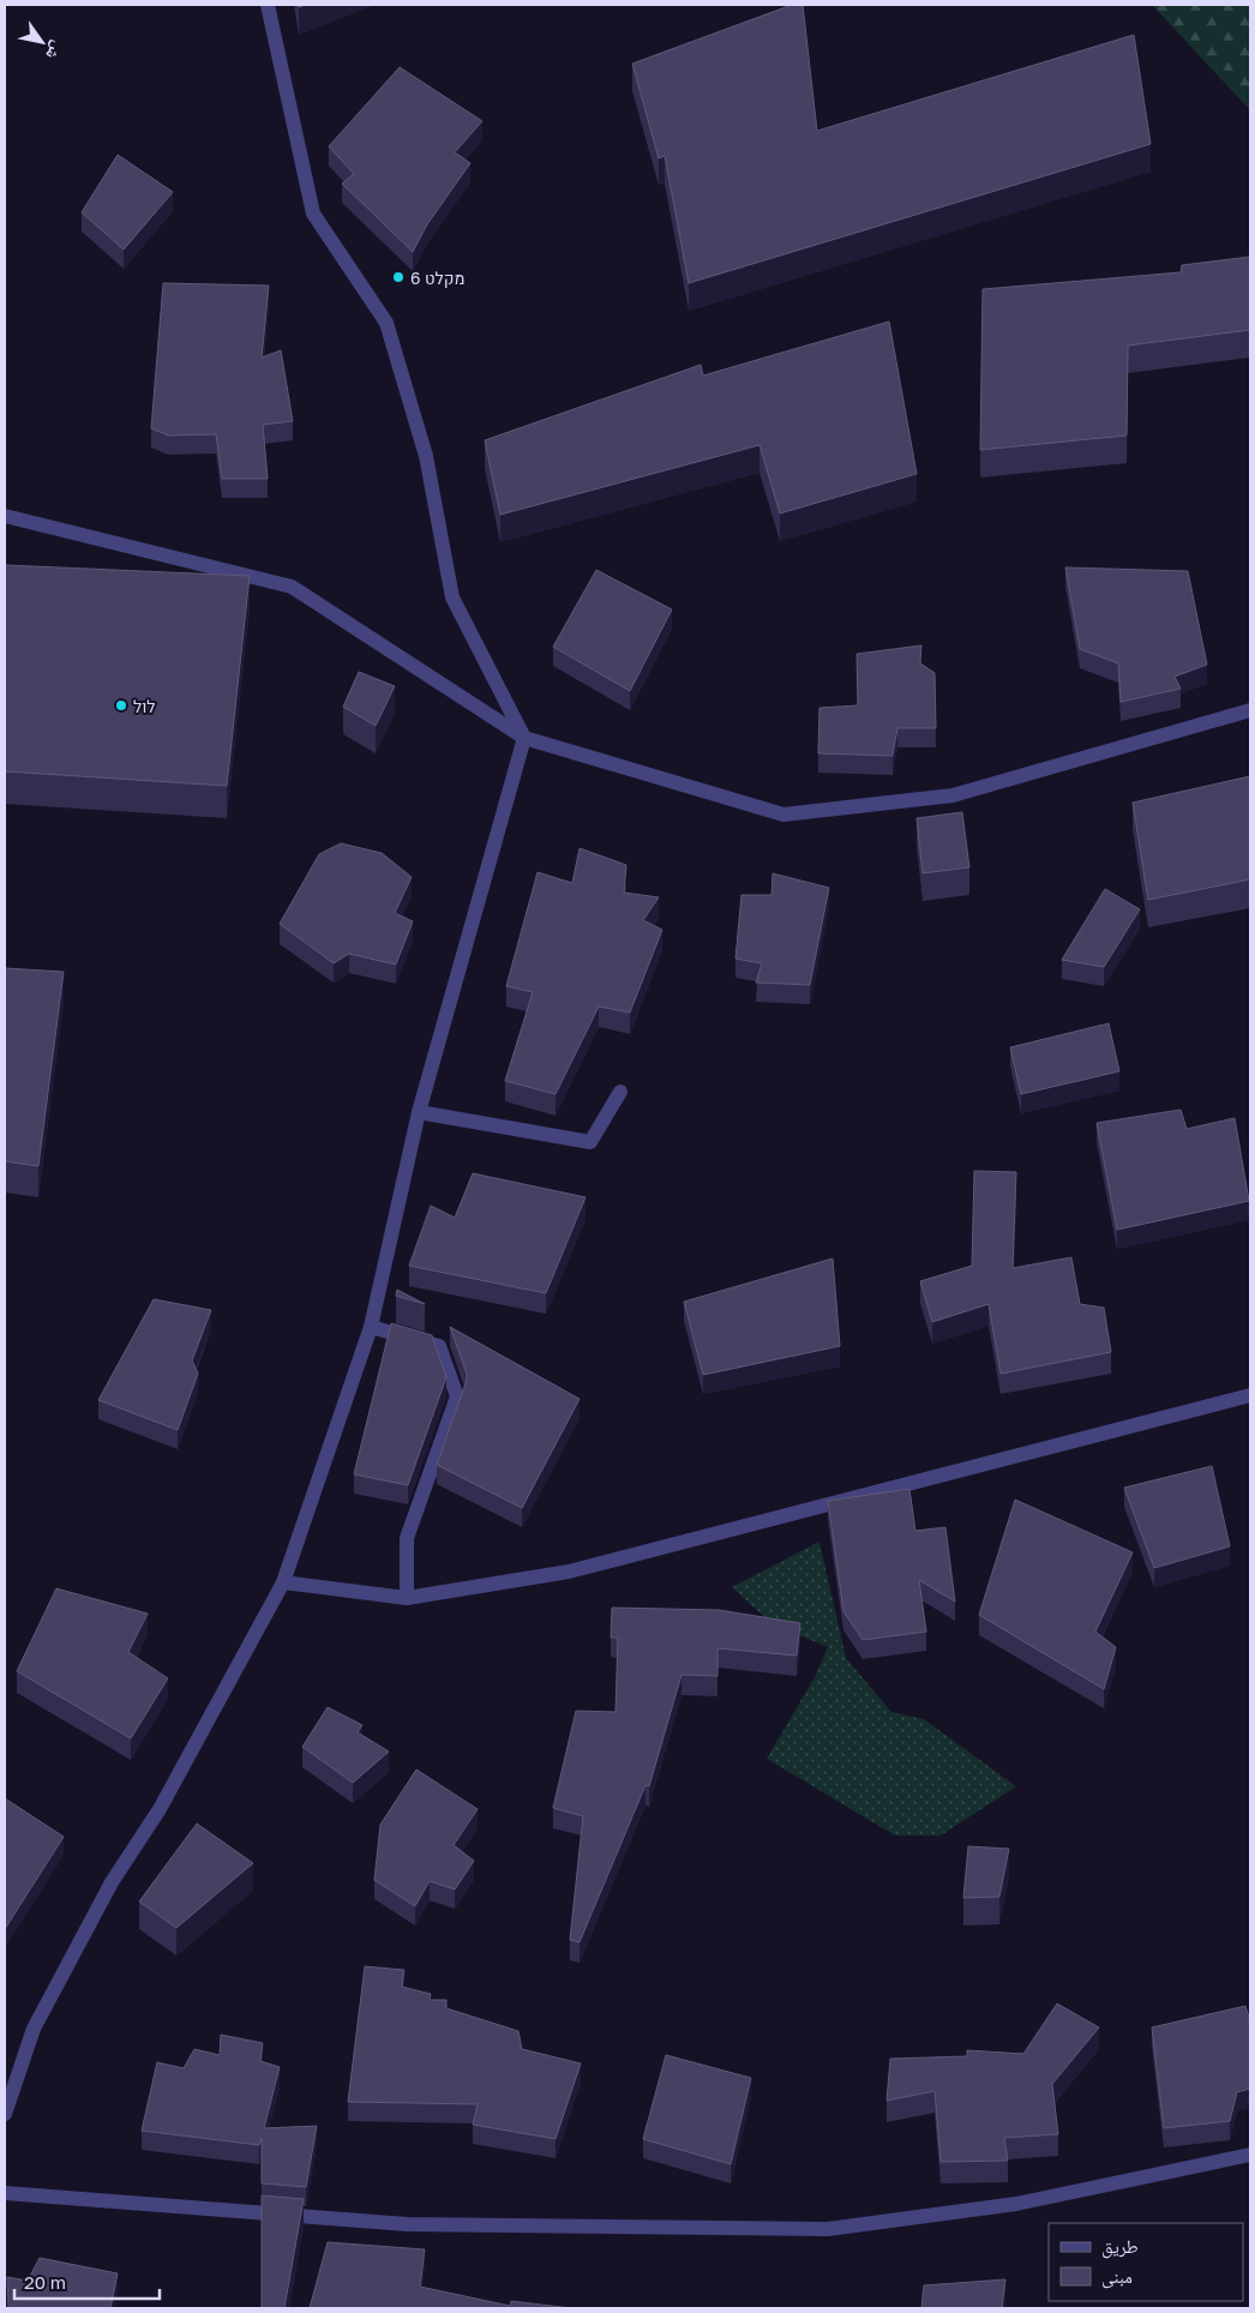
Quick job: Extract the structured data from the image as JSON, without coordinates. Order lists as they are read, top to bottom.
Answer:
{
  "places": ["מקלט 6", "לול"],
  "legend": ["طريق", "مبنى"],
  "scale_bar": "20 m",
  "north": "bottom right"
}
